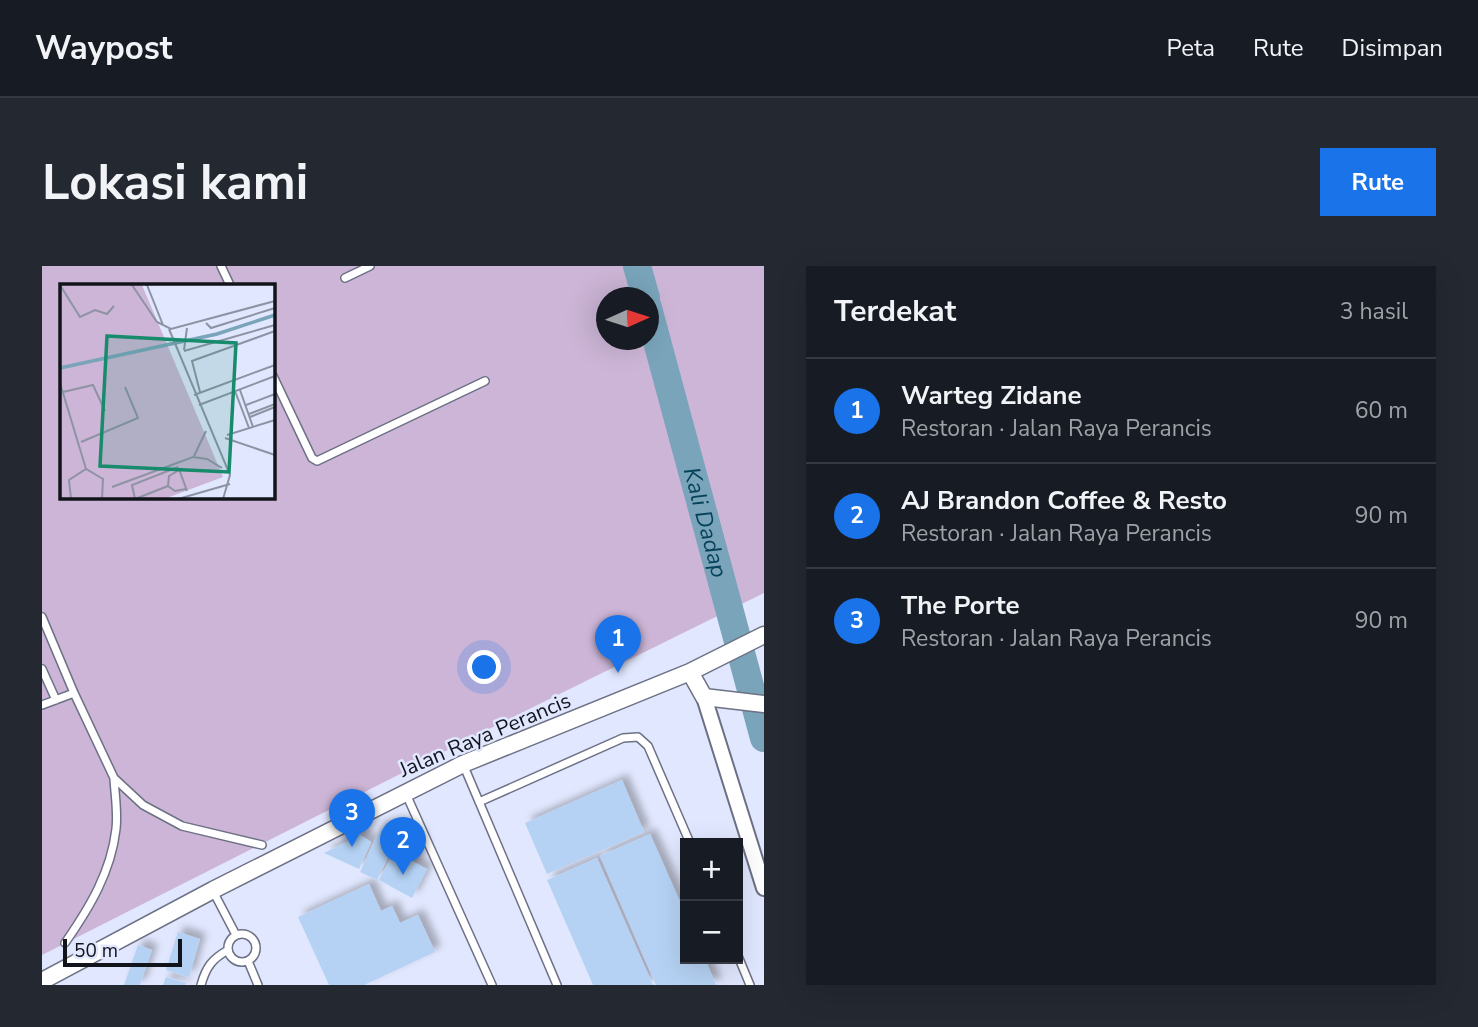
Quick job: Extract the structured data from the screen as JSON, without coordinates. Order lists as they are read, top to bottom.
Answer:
{
  "streets": {
    "street": ["Jalan Raya Perancis"]
  },
  "water": ["Kali Dadap"],
  "scale_bar": "50 m",
  "north": "right",
  "page": {
    "header": "Waypost",
    "nav": ["Peta", "Rute", "Disimpan"],
    "buttons": "Rute",
    "title": "Lokasi kami",
    "heading": ["Terdekat", "3 hasil"],
    "list": [
      {
        "mark": "1",
        "name": "Warteg Zidane",
        "note": "Restoran · Jalan Raya Perancis",
        "value": "60 m"
      },
      {
        "mark": "2",
        "name": "AJ Brandon Coffee & Resto",
        "note": "Restoran · Jalan Raya Perancis",
        "value": "90 m"
      },
      {
        "mark": "3",
        "name": "The Porte",
        "note": "Restoran · Jalan Raya Perancis",
        "value": "90 m"
      }
    ],
    "pins": ["1", "3", "2"],
    "map_buttons": ["+", "−"],
    "scale": "50 m"
  }
}
